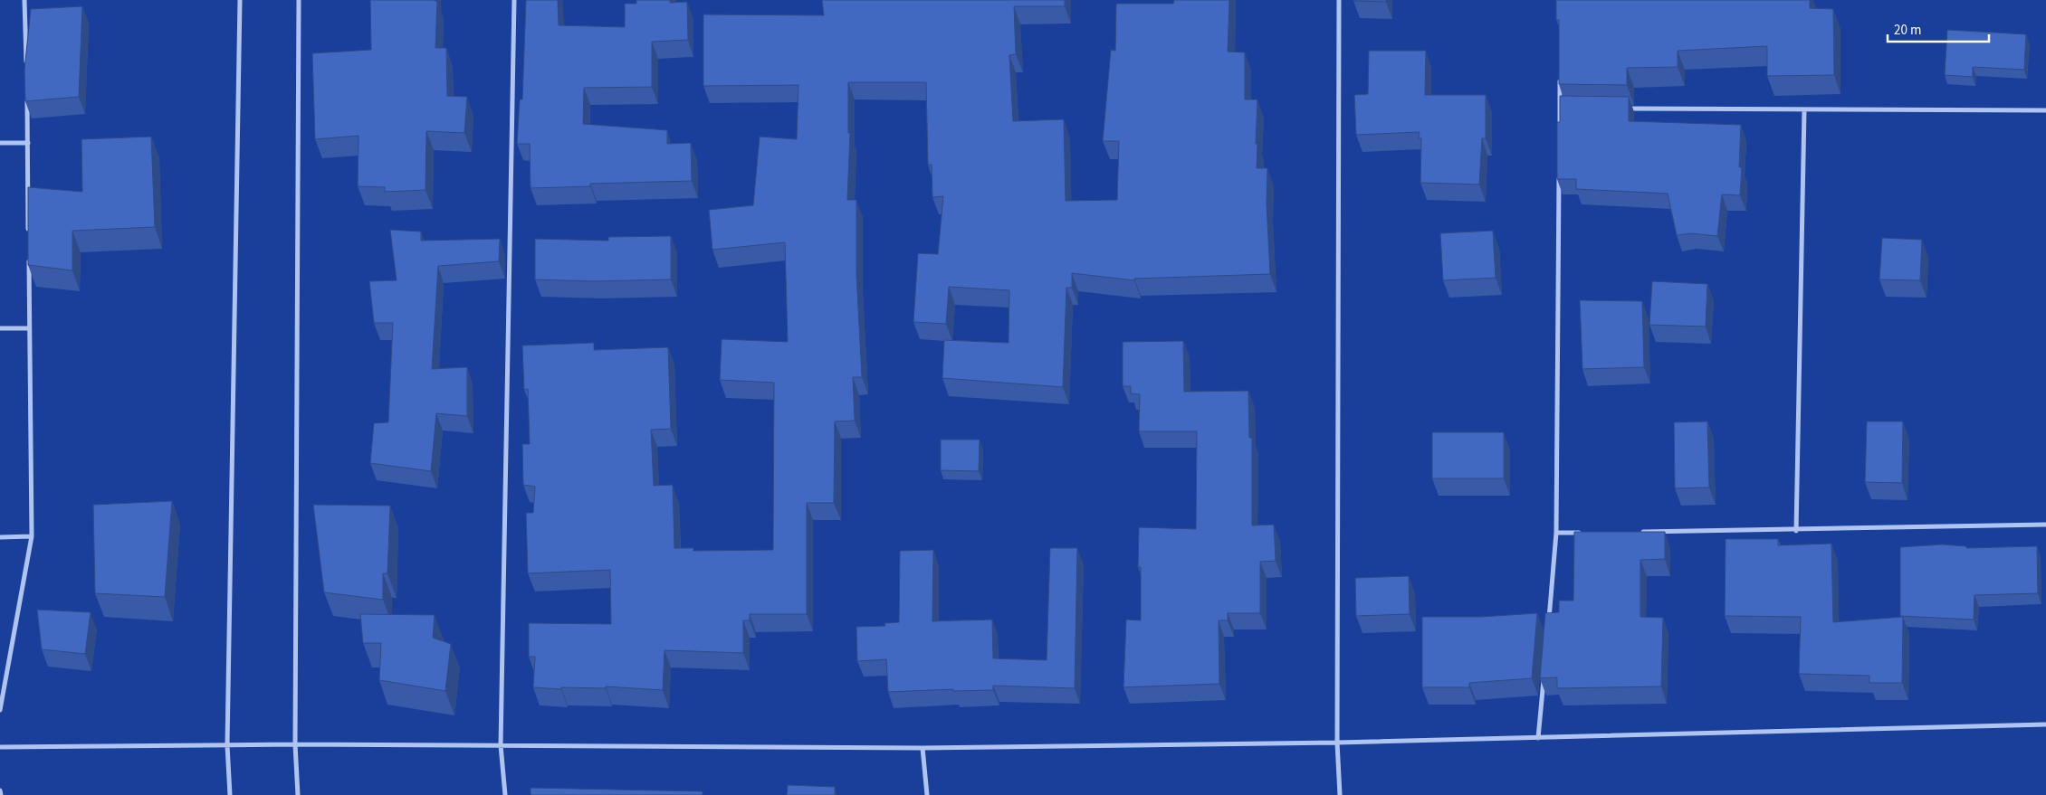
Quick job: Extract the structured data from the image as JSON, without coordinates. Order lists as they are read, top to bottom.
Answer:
{
  "scale_bar": "20 m"
}
